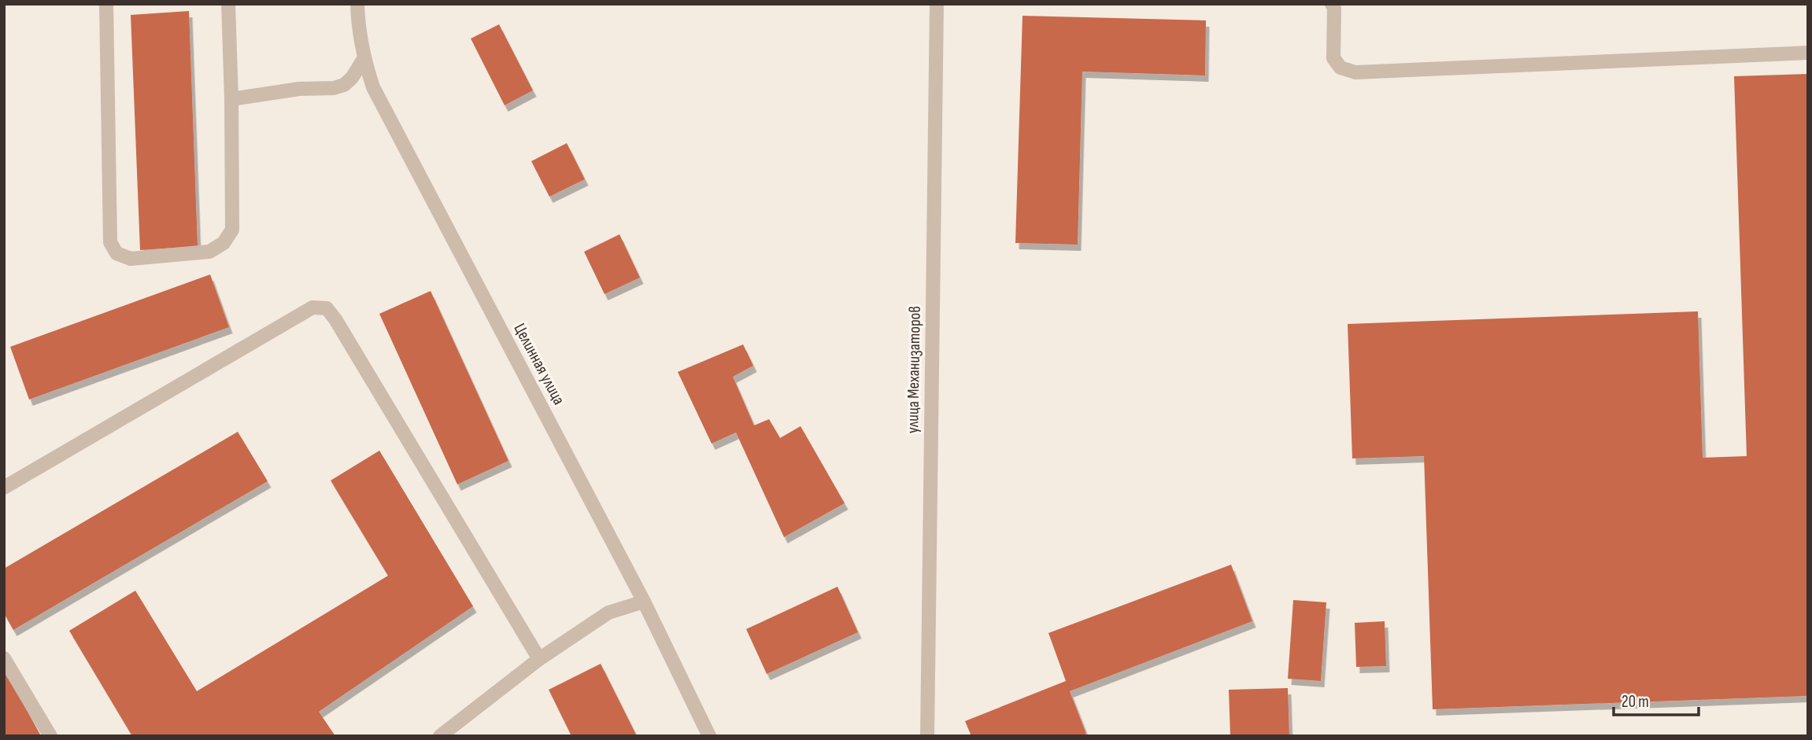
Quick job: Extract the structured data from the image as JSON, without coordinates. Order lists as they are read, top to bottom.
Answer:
{
  "streets": {
    "street": ["Целинная улица", "улица Механизаторов"]
  },
  "scale_bar": "20 m"
}
